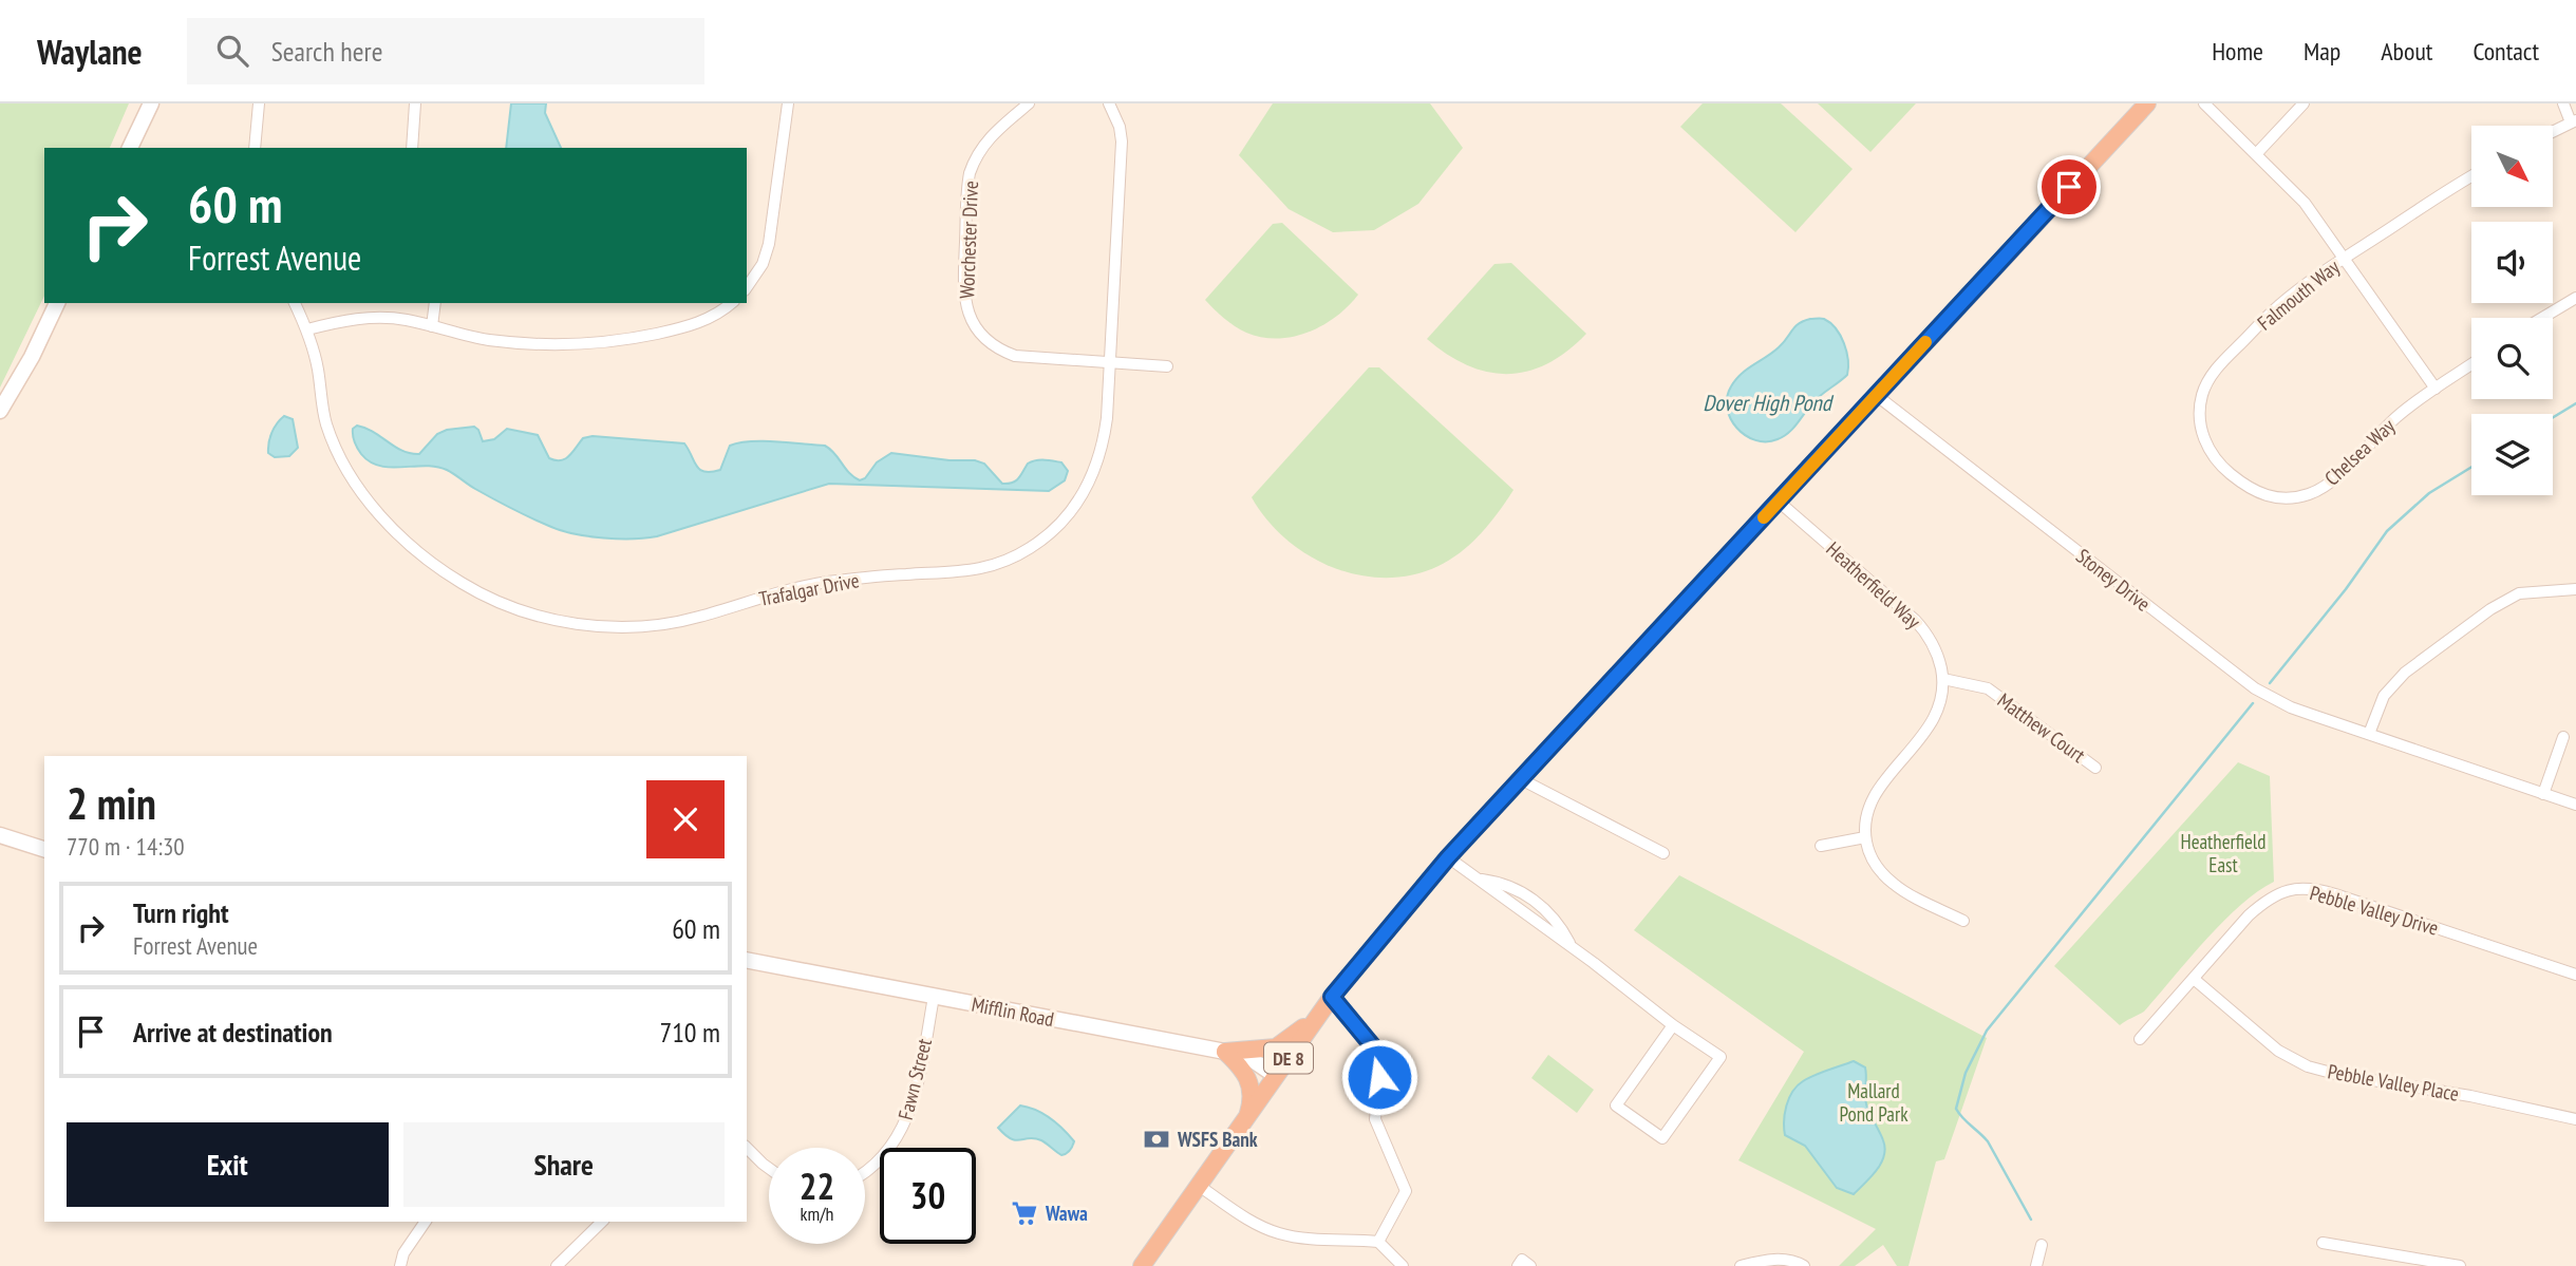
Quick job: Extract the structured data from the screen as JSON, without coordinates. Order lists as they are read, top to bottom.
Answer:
{
  "streets": {
    "highway": ["DE 8"],
    "main road": ["Mifflin Road"],
    "street": [
      "Worchester Drive",
      "Falmouth Way",
      "Chelsea Way",
      "Stoney Drive",
      "Heatherfield Way",
      "Trafalgar Drive",
      "Matthew Court",
      "Pebble Valley Drive",
      "Fawn Street",
      "Pebble Valley Place"
    ]
  },
  "crossings": [
    ["Worchester Drive", "Trafalgar Drive"],
    ["Falmouth Way", "Chelsea Way"],
    ["Stoney Drive", "DE 8"],
    ["Heatherfield Way", "Matthew Court"],
    ["Heatherfield Way", "DE 8"],
    ["Pebble Valley Drive", "Pebble Valley Place"],
    ["Mifflin Road", "DE 8"],
    ["Mifflin Road", "Fawn Street"]
  ],
  "water": ["Dover High Pond"],
  "parks": ["Heatherfield East", "Mallard Pond Park"],
  "places": {
    "bank": ["WSFS Bank"],
    "supermarket": ["Wawa"]
  },
  "north": "bottom right",
  "page": {
    "header": "Waylane",
    "search": "Search here",
    "nav": [
      "Home",
      "Map",
      "About",
      "Contact"
    ],
    "turn": ["60 m", "Forrest Avenue"],
    "heading": ["2 min", "770 m · 14:30"],
    "list": [
      {
        "name": "Turn right",
        "note": "Forrest Avenue",
        "value": "60 m"
      },
      {
        "name": "Arrive at destination",
        "value": "710 m"
      }
    ],
    "buttons": ["Exit", "Share"],
    "speed": "22 km/h",
    "limit": "30"
  }
}
